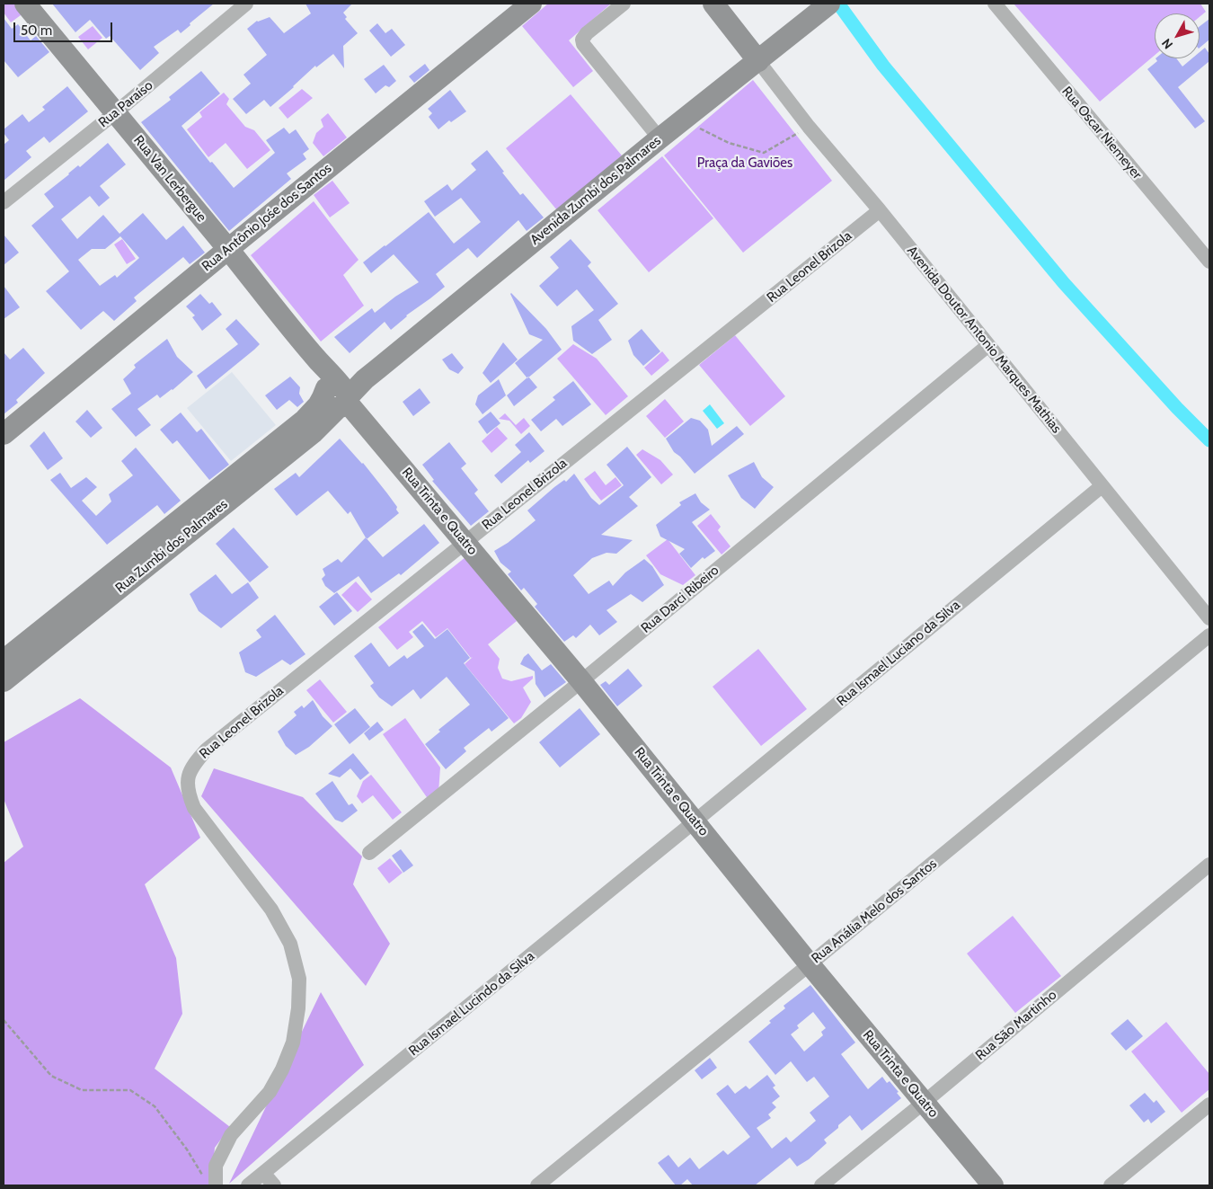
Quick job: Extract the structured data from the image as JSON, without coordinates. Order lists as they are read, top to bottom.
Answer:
{
  "streets": {
    "street": [
      "Rua Paraíso",
      "Rua Oscar Niemeyer",
      "Rua Van Lerbergue",
      "Avenida Zumbi dos Palmares",
      "Rua Antônio Jośe dos Santos",
      "Rua Leonel Brizola",
      "Avenida Doutor Antonio Marques Mathias",
      "Rua Trinta e Quatro",
      "Rua Zumbi dos Palmares",
      "Rua Darci Ribeiro",
      "Rua Ismael Luciano da Silva",
      "Rua Anália Melo dos Santos",
      "Rua Ismael Lucindo da Silva",
      "Rua São Martinho"
    ]
  },
  "crossings": [
    ["Rua Paraíso", "Rua Van Lerbergue"],
    ["Rua Van Lerbergue", "Avenida Zumbi dos Palmares"],
    ["Rua Van Lerbergue", "Rua Antônio Jośe dos Santos"],
    ["Rua Van Lerbergue", "Rua Trinta e Quatro"],
    ["Rua Van Lerbergue", "Rua Zumbi dos Palmares"],
    ["Avenida Zumbi dos Palmares", "Avenida Doutor Antonio Marques Mathias"],
    ["Avenida Zumbi dos Palmares", "Rua Trinta e Quatro"],
    ["Avenida Zumbi dos Palmares", "Rua Zumbi dos Palmares"],
    ["Rua Leonel Brizola", "Avenida Doutor Antonio Marques Mathias"],
    ["Rua Leonel Brizola", "Rua Trinta e Quatro"],
    ["Avenida Doutor Antonio Marques Mathias", "Rua Darci Ribeiro"],
    ["Avenida Doutor Antonio Marques Mathias", "Rua Ismael Luciano da Silva"],
    ["Rua Trinta e Quatro", "Rua Zumbi dos Palmares"],
    ["Rua Trinta e Quatro", "Rua Darci Ribeiro"],
    ["Rua Trinta e Quatro", "Rua Ismael Luciano da Silva"],
    ["Rua Trinta e Quatro", "Rua Anália Melo dos Santos"],
    ["Rua Trinta e Quatro", "Rua Ismael Lucindo da Silva"],
    ["Rua Trinta e Quatro", "Rua São Martinho"],
    ["Rua Ismael Luciano da Silva", "Rua Ismael Lucindo da Silva"]
  ],
  "parks": ["Praça da Gaviões"],
  "scale_bar": "50 m",
  "north": "bottom left"
}
